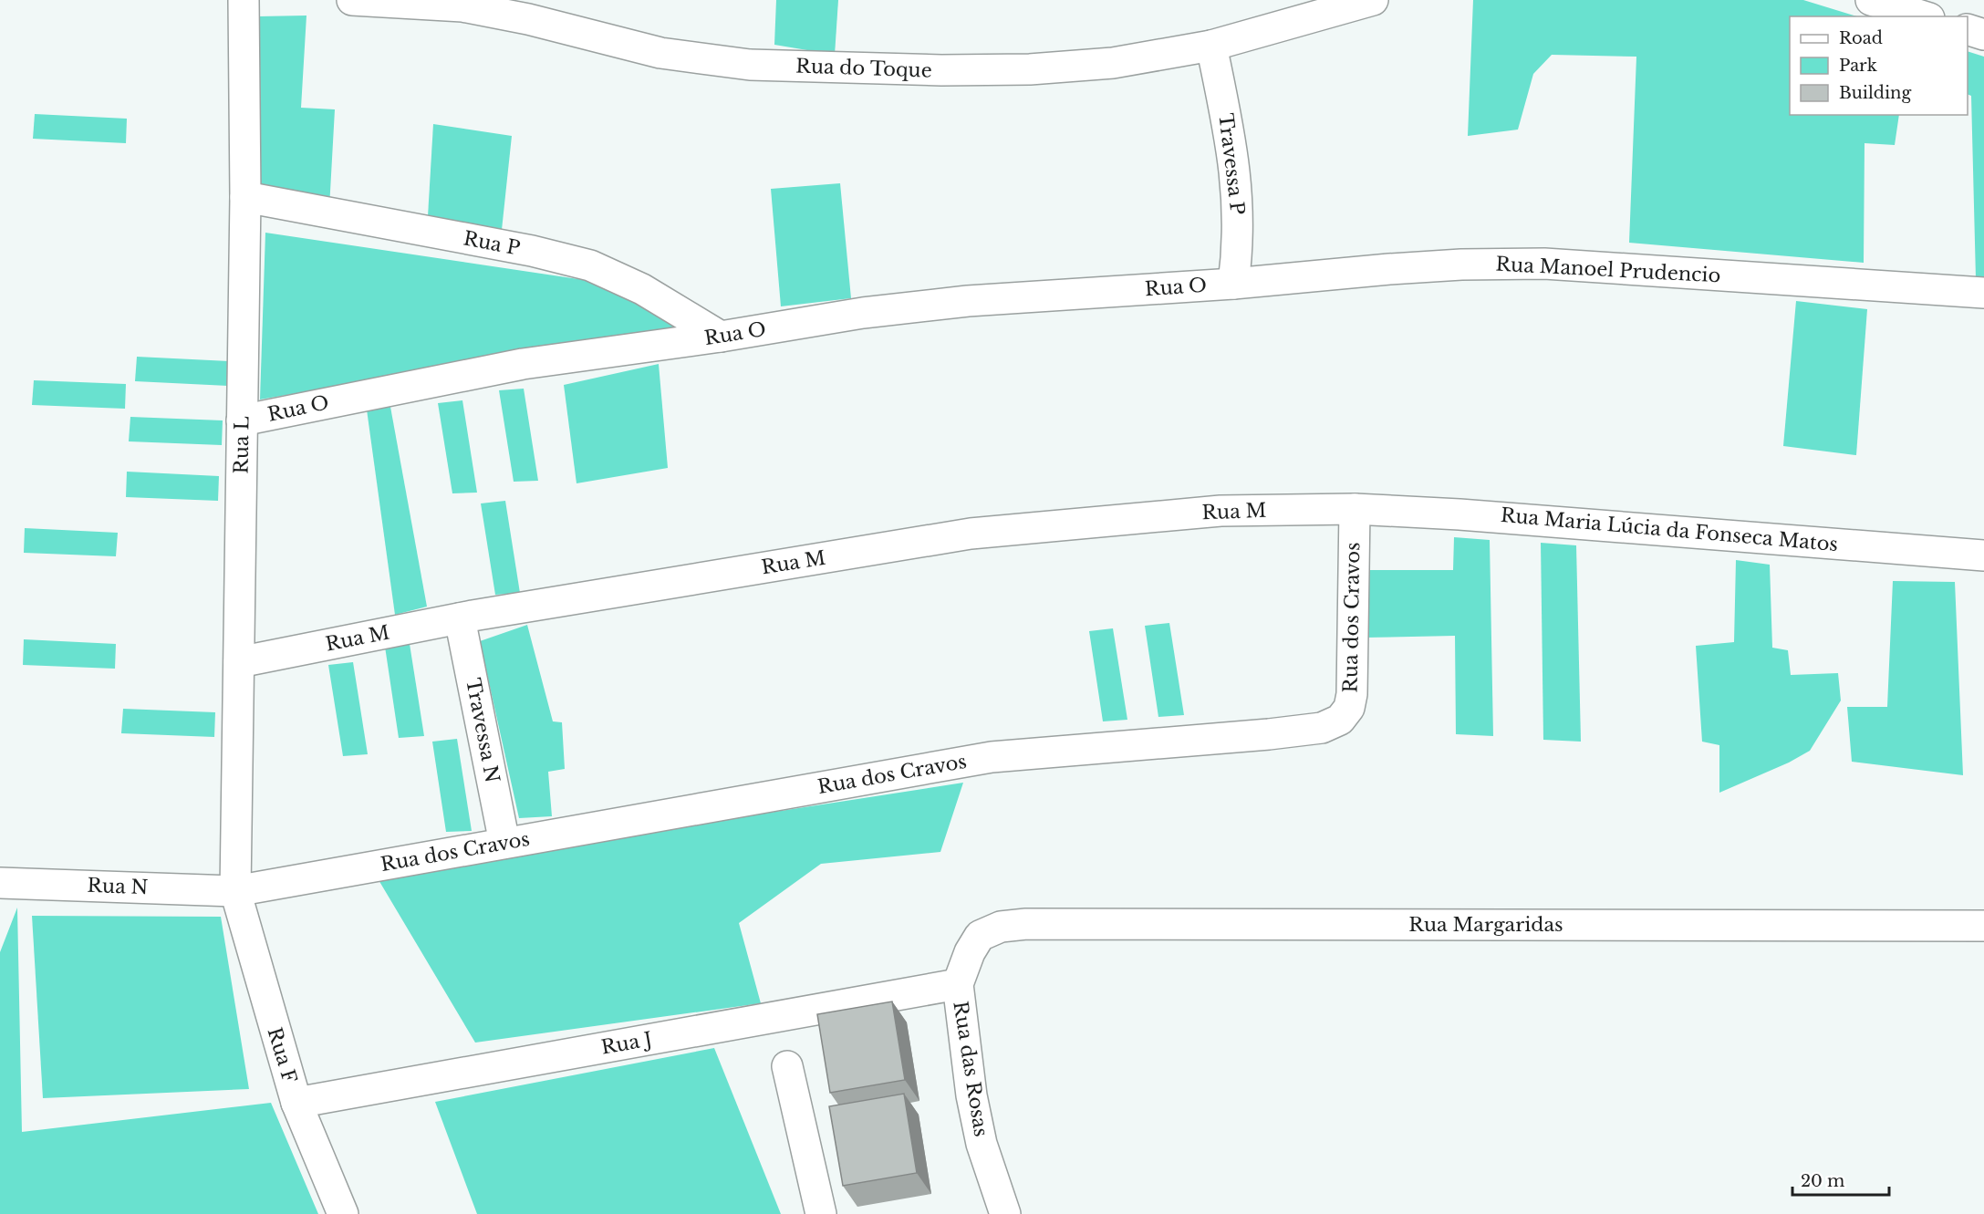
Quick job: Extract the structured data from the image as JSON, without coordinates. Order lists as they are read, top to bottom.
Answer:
{
  "streets": {
    "street": [
      "Rua do Toque",
      "Travessa P",
      "Rua P",
      "Rua Manoel Prudencio",
      "Rua O",
      "Rua L",
      "Rua M",
      "Rua Maria Lúcia da Fonseca Matos",
      "Rua dos Cravos",
      "Travessa N",
      "Rua N",
      "Rua Margaridas",
      "Rua J",
      "Rua F",
      "Rua das Rosas"
    ]
  },
  "crossings": [
    ["Rua do Toque", "Travessa P"],
    ["Travessa P", "Rua Manoel Prudencio"],
    ["Travessa P", "Rua O"],
    ["Rua P", "Rua O"],
    ["Rua P", "Rua L"],
    ["Rua Manoel Prudencio", "Rua O"],
    ["Rua O", "Rua L"],
    ["Rua L", "Rua M"],
    ["Rua L", "Rua dos Cravos"],
    ["Rua L", "Rua N"],
    ["Rua L", "Rua F"],
    ["Rua M", "Rua Maria Lúcia da Fonseca Matos"],
    ["Rua M", "Rua dos Cravos"],
    ["Rua M", "Travessa N"],
    ["Rua Maria Lúcia da Fonseca Matos", "Rua dos Cravos"],
    ["Rua dos Cravos", "Travessa N"],
    ["Rua dos Cravos", "Rua N"],
    ["Rua dos Cravos", "Rua F"],
    ["Rua N", "Rua F"],
    ["Rua Margaridas", "Rua das Rosas"],
    ["Rua J", "Rua F"],
    ["Rua J", "Rua das Rosas"]
  ],
  "legend": ["Road", "Park", "Building"],
  "scale_bar": "20 m"
}
